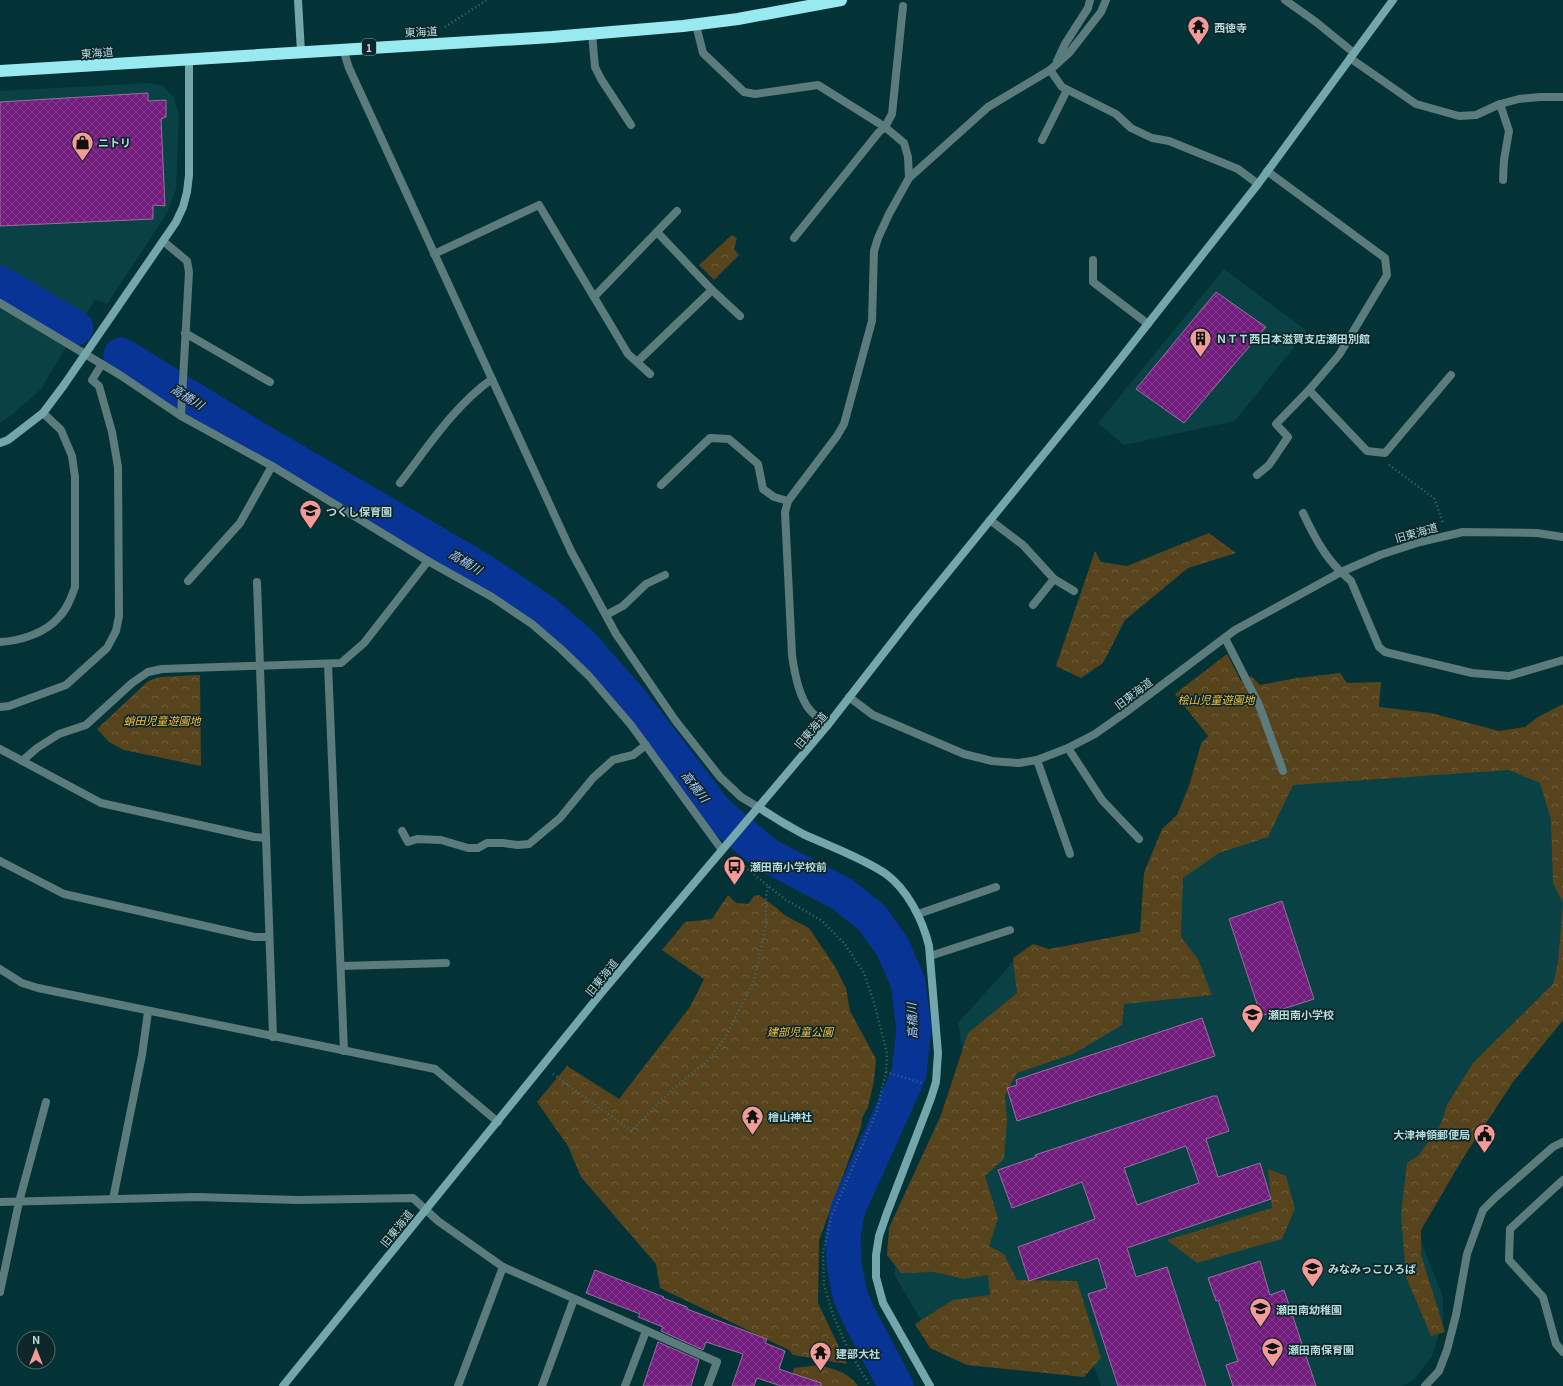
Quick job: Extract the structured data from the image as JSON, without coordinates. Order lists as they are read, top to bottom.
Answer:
{
  "streets": {
    "highway": ["東海道", "1"],
    "street": ["旧東海道"]
  },
  "water": ["高橋川"],
  "parks": ["桧山児童遊園地", "蛸田児童遊園地", "建部児童公園"],
  "places": {
    "temple": ["西徳寺", "檜山神社", "建部大社"],
    "shop": ["ニトリ"],
    "building": ["ＮＴＴ西日本滋賀支店瀬田別館"],
    "school or university": [
      "つくし保育園",
      "瀬田南小学校",
      "みなみっこひろば",
      "瀬田南幼稚園",
      "瀬田南保育園"
    ],
    "bus stop": ["瀬田南小学校前"],
    "public building": ["大津神領郵便局"]
  },
  "north": "top"
}
